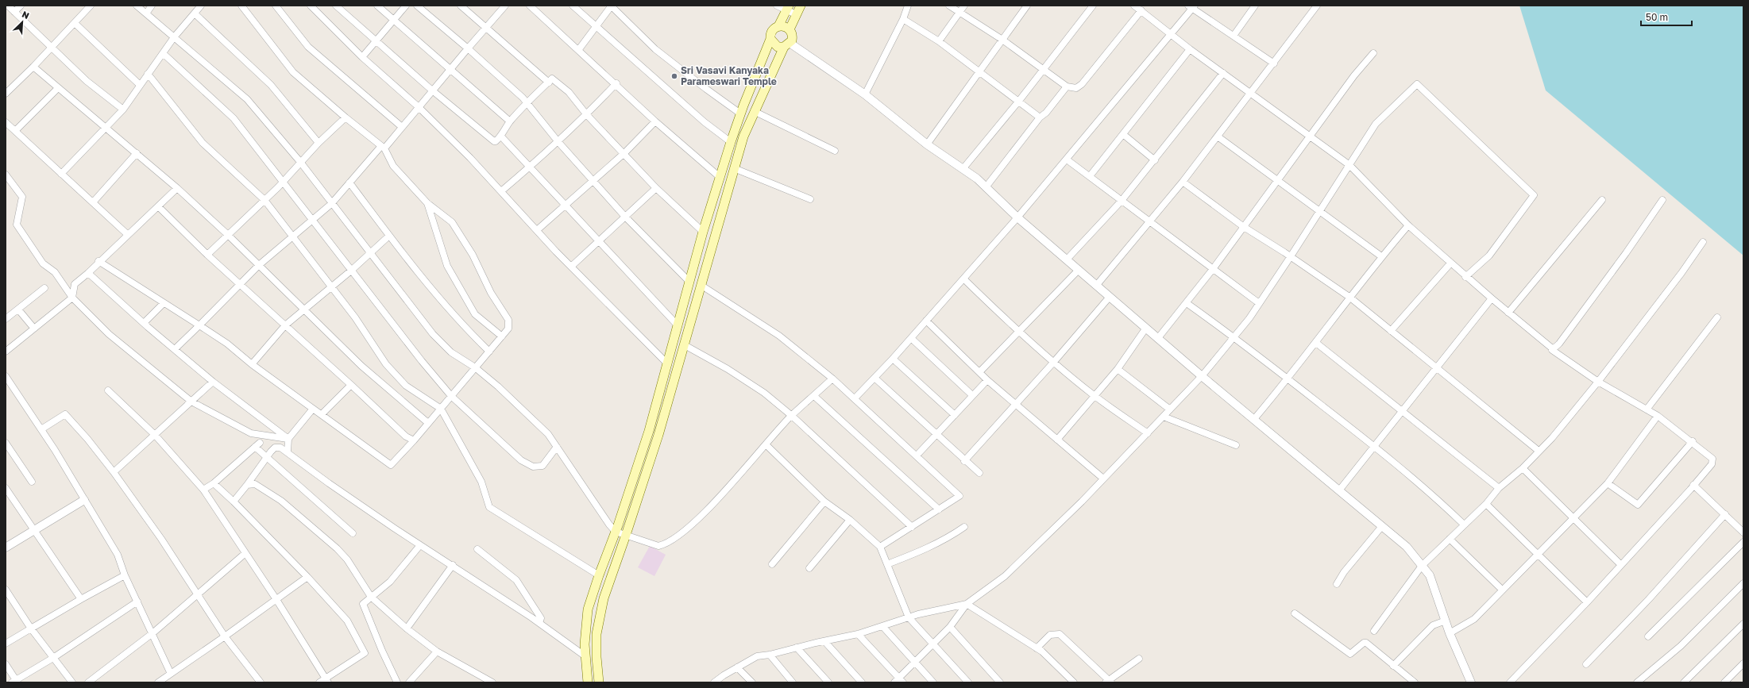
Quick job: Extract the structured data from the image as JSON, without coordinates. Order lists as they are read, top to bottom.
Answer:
{
  "places": ["Sri Vasavi Kanyaka Parameswari Temple"],
  "scale_bar": "50 m",
  "north": "top right"
}
